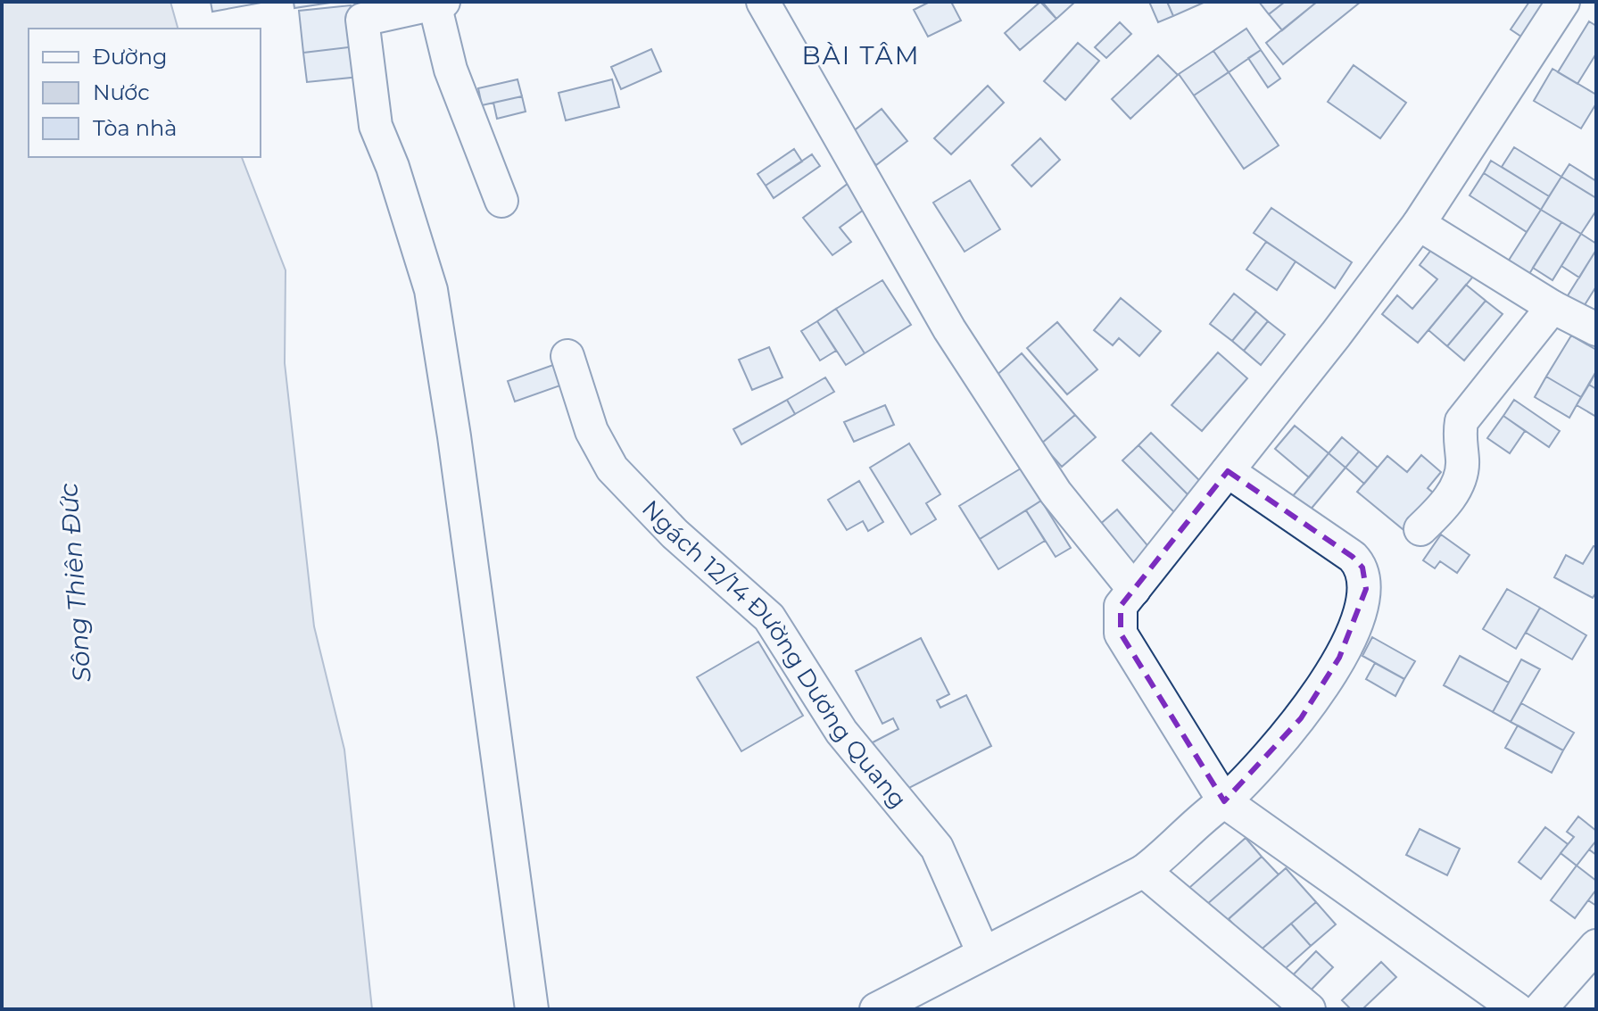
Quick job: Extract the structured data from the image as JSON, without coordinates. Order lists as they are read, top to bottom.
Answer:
{
  "streets": {
    "street": ["Ngách 12/14 Đường Dương Quang"]
  },
  "districts": ["BÀI TÂM"],
  "water": ["Sông Thiên Đức"],
  "legend": ["Đường", "Nước", "Tòa nhà"]
}
